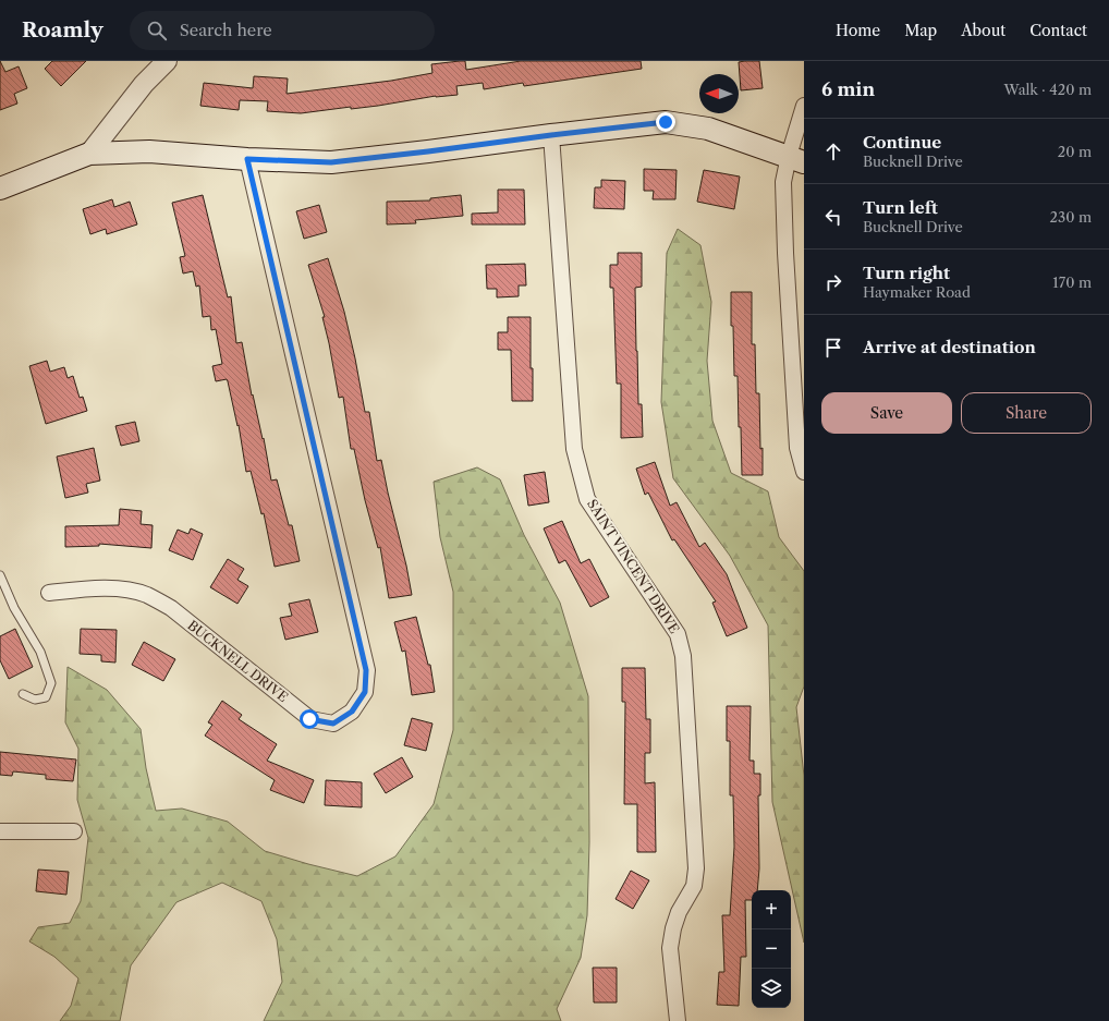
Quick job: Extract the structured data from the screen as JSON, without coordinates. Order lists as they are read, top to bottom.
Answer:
{
  "streets": {
    "street": ["SAINT VINCENT DRIVE", "BUCKNELL DRIVE"]
  },
  "north": "left",
  "page": {
    "header": "Roamly",
    "search": "Search here",
    "nav": [
      "Home",
      "Map",
      "About",
      "Contact"
    ],
    "heading": ["6 min", "Walk · 420 m"],
    "list": [
      ["Continue", "Bucknell Drive", "20 m"],
      ["Turn left", "Bucknell Drive", "230 m"],
      ["Turn right", "Haymaker Road", "170 m"],
      "Arrive at destination"
    ],
    "buttons": ["Save", "Share"],
    "map_buttons": ["+", "−"]
  }
}
